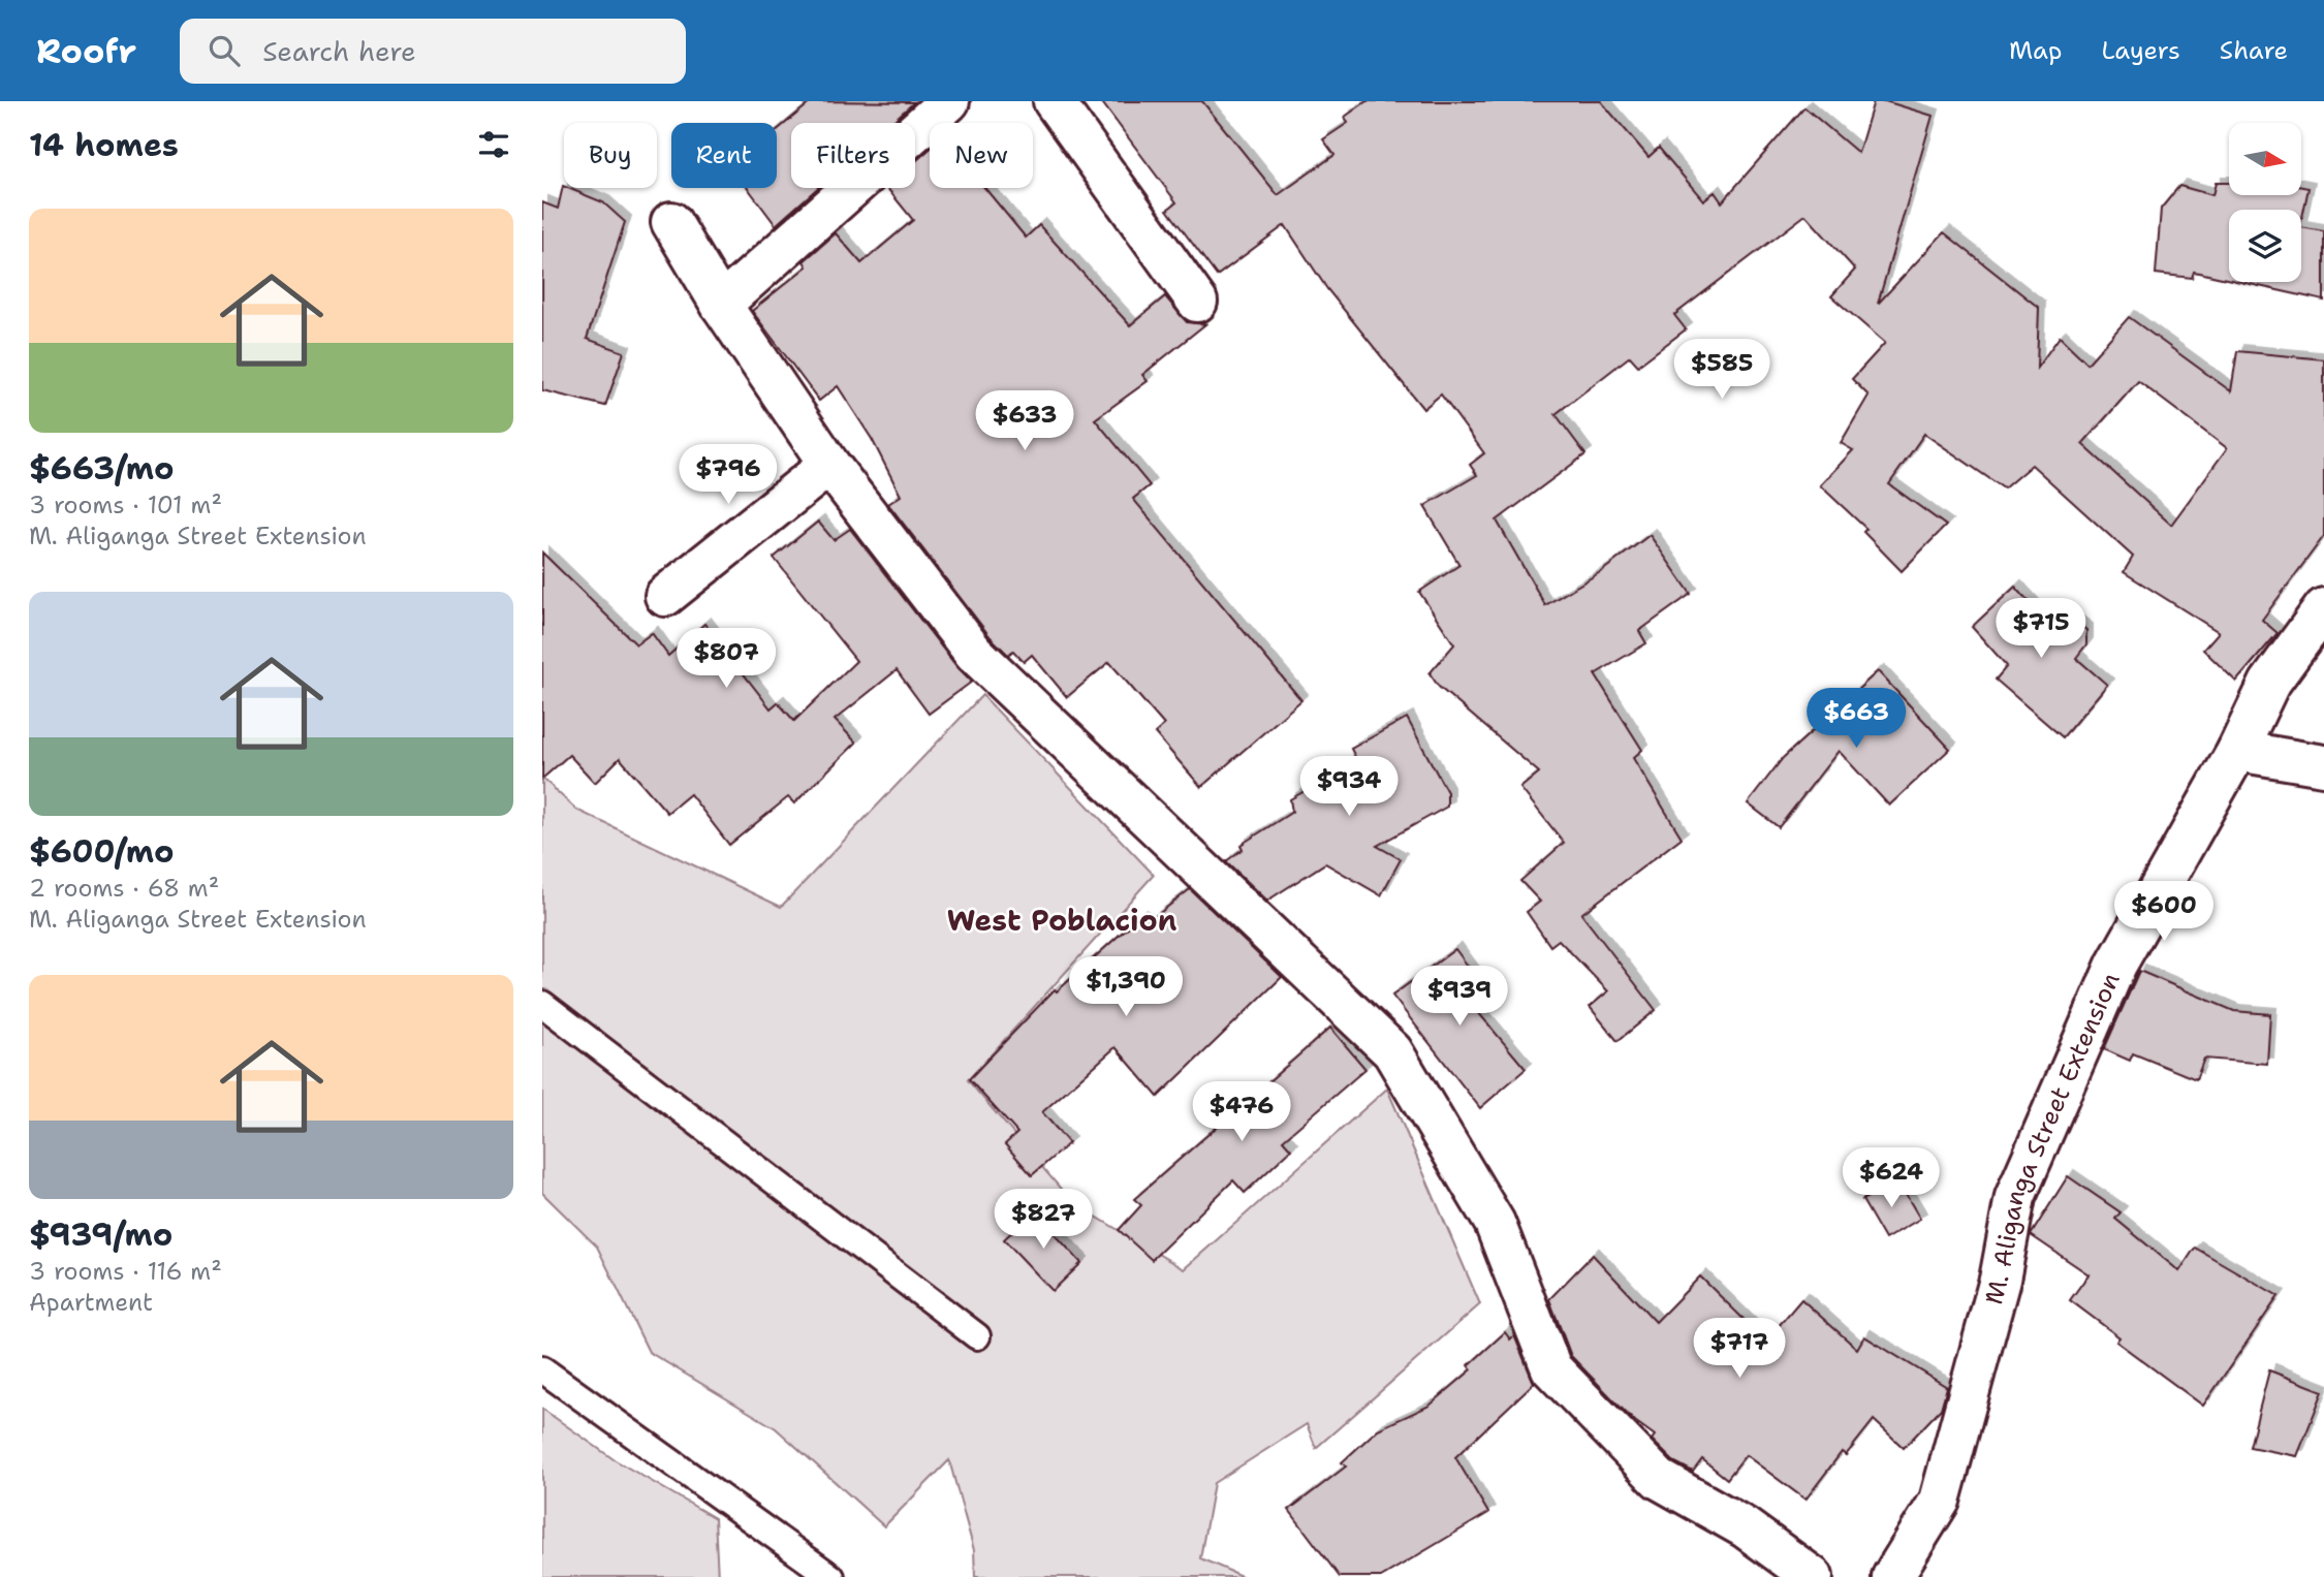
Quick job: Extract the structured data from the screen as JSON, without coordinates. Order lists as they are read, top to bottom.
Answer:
{
  "streets": {
    "street": ["M. Aliganga Street Extension"]
  },
  "districts": ["West Poblacion"],
  "north": "right",
  "page": {
    "header": "Roofr",
    "search": "Search here",
    "nav": ["Map", "Layers", "Share"],
    "heading": "14 homes",
    "chip": [
      "Buy",
      "Rent",
      "Filters",
      "New"
    ],
    "list": [
      {
        "name": "$663/mo",
        "note": "3 rooms · 101 m² · M. Aliganga Street Extension"
      },
      {
        "name": "$600/mo",
        "note": "2 rooms · 68 m² · M. Aliganga Street Extension"
      },
      {
        "name": "$939/mo",
        "note": "3 rooms · 116 m² · Apartment"
      }
    ],
    "price": [
      "$585",
      "$633",
      "$796",
      "$715",
      "$807",
      "$663",
      "$934",
      "$600",
      "$1,390",
      "$939",
      "$476",
      "$624",
      "$827",
      "$717"
    ]
  }
}
